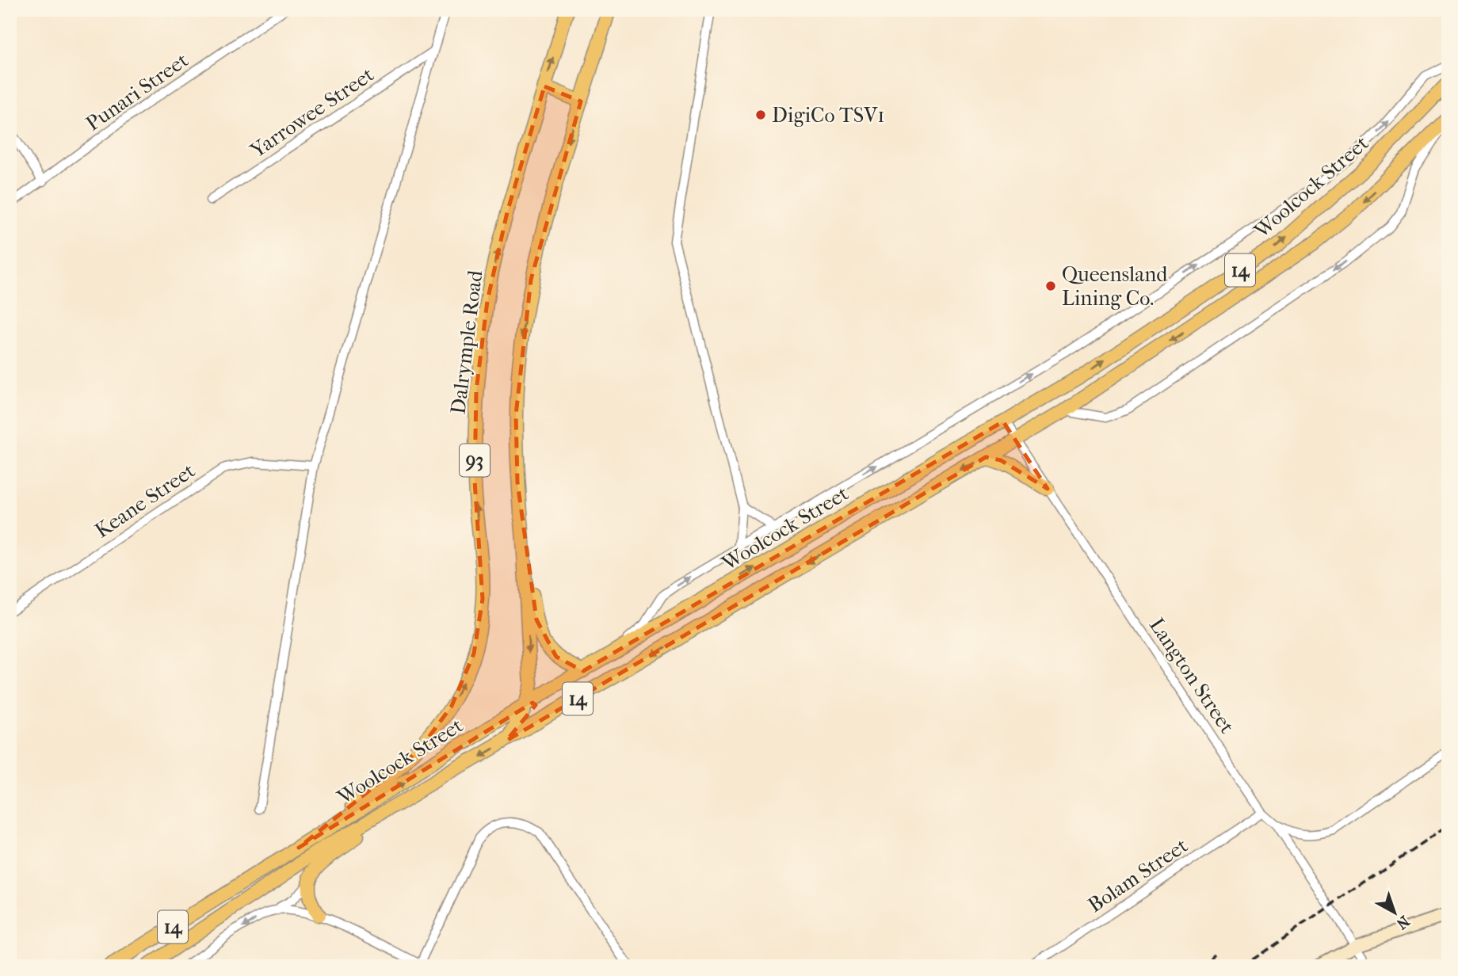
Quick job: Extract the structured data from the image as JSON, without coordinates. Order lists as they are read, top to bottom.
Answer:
{
  "streets": {
    "main road": [
      "Woolcock Street",
      "14",
      "Dalrymple Road",
      "93"
    ],
    "street": [
      "Punari Street",
      "Yarrowee Street",
      "Keane Street",
      "Langton Street",
      "Bolam Street"
    ]
  },
  "crossings": [
    ["Woolcock Street", "Dalrymple Road"],
    ["Woolcock Street", "93"],
    ["Woolcock Street", "Langton Street"],
    ["Langton Street", "Bolam Street"]
  ],
  "places": ["DigiCo TSV1", "Queensland Lining Co."],
  "north": "bottom right"
}
